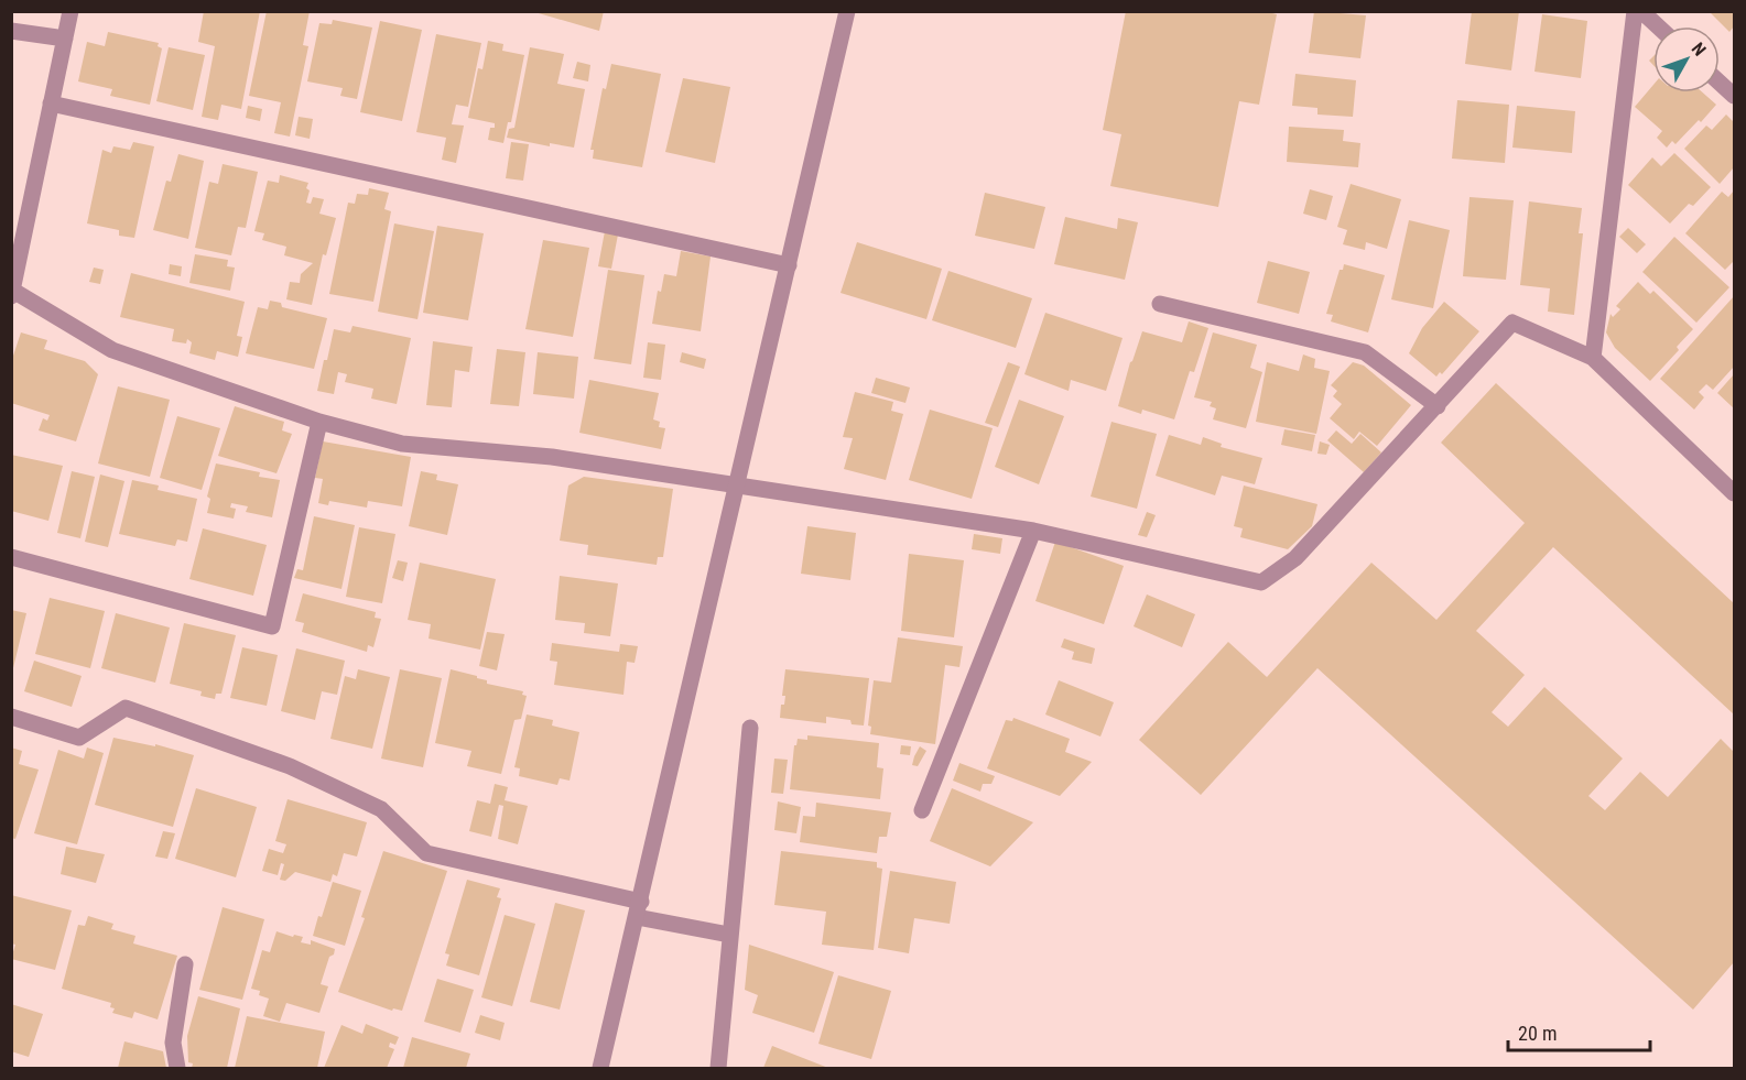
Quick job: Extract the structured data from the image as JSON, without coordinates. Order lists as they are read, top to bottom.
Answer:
{
  "scale_bar": "20 m",
  "north": "top right"
}
